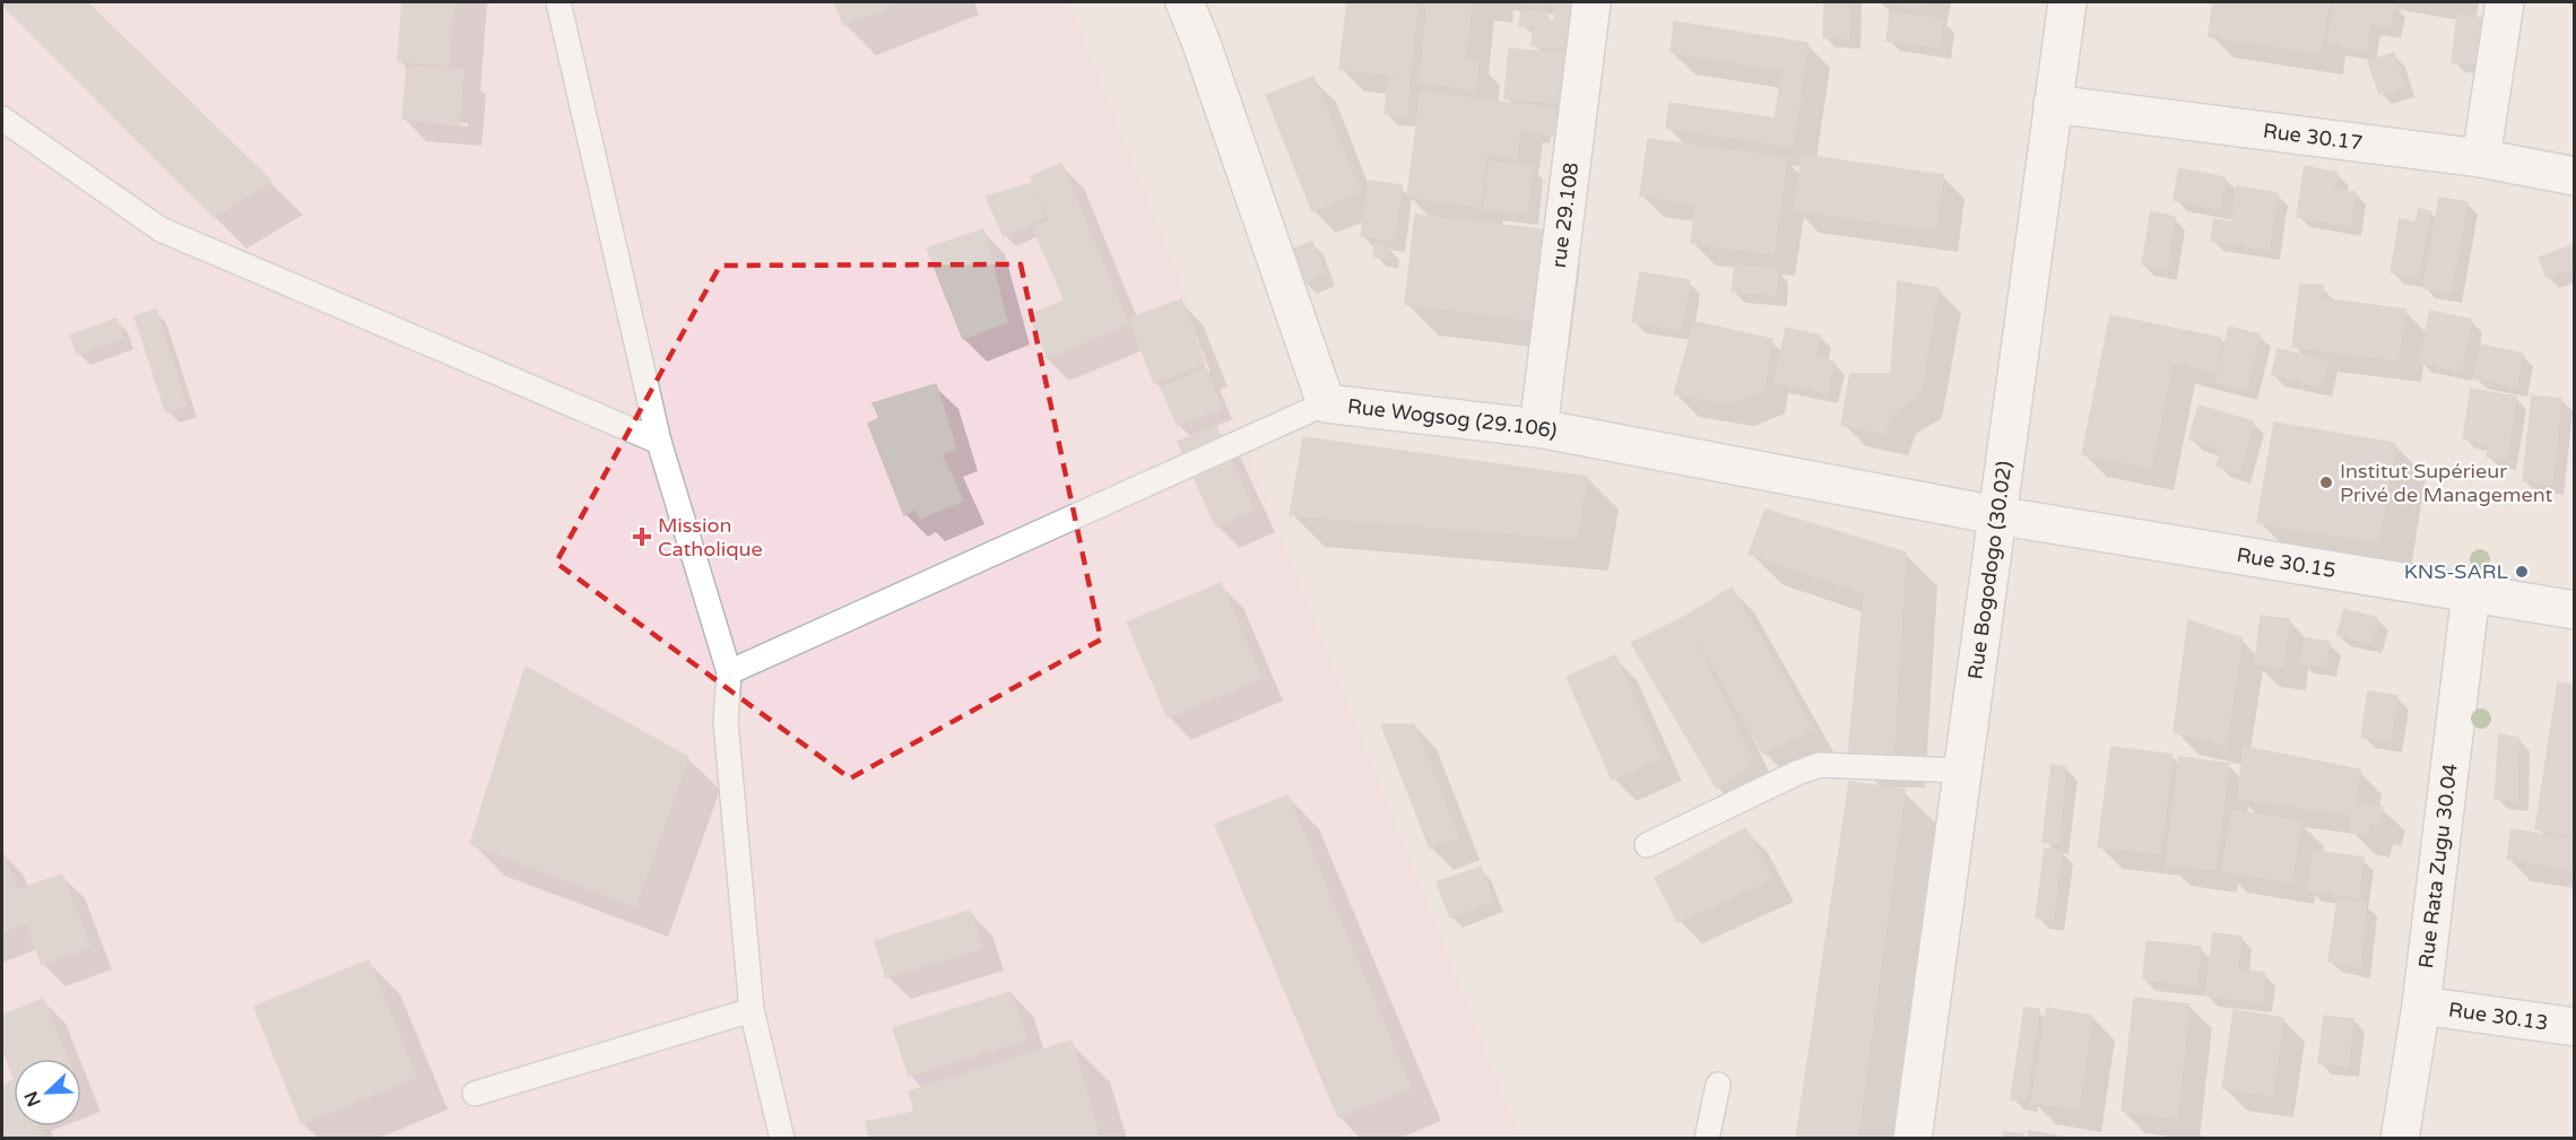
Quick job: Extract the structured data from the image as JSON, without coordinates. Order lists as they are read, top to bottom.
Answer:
{
  "streets": {
    "street": [
      "Rue 30.17",
      "rue 29.108",
      "Rue Wogsog (29.106)",
      "Rue 30.15",
      "Rue Bogodogo (30.02)",
      "Rue Rata Zugu 30.04",
      "Rue 30.13"
    ]
  },
  "crossings": [
    ["Rue 30.17", "Rue Bogodogo (30.02)"],
    ["rue 29.108", "Rue Wogsog (29.106)"],
    ["Rue Wogsog (29.106)", "Rue 30.15"],
    ["Rue Wogsog (29.106)", "Rue Bogodogo (30.02)"],
    ["Rue 30.15", "Rue Bogodogo (30.02)"],
    ["Rue 30.15", "Rue Rata Zugu 30.04"],
    ["Rue Rata Zugu 30.04", "Rue 30.13"]
  ],
  "places": {
    "other": ["Institut Supérieur Privé de Management", "KNS-SARL"],
    "health": ["Mission Catholique"]
  },
  "north": "bottom left"
}
